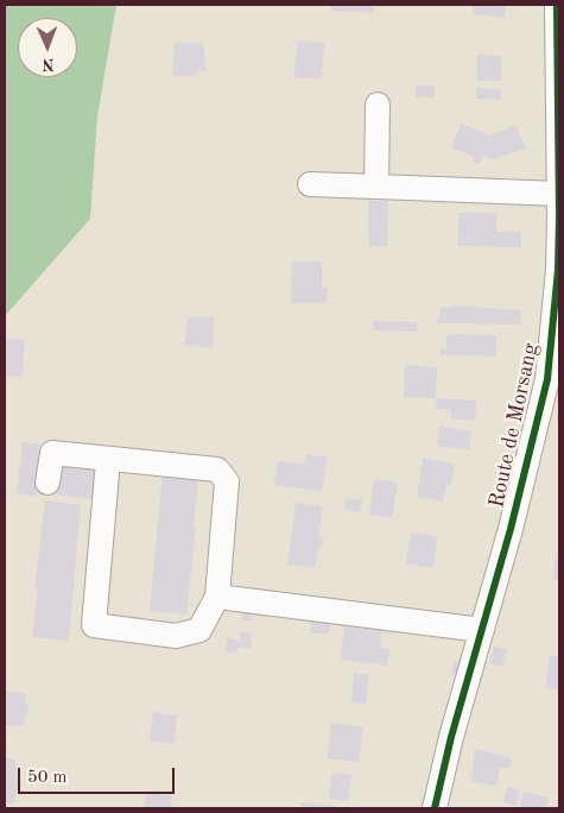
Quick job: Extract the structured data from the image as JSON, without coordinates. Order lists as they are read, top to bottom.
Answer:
{
  "streets": {
    "street": ["Route de Morsang"]
  },
  "scale_bar": "50 m",
  "north": "bottom"
}
